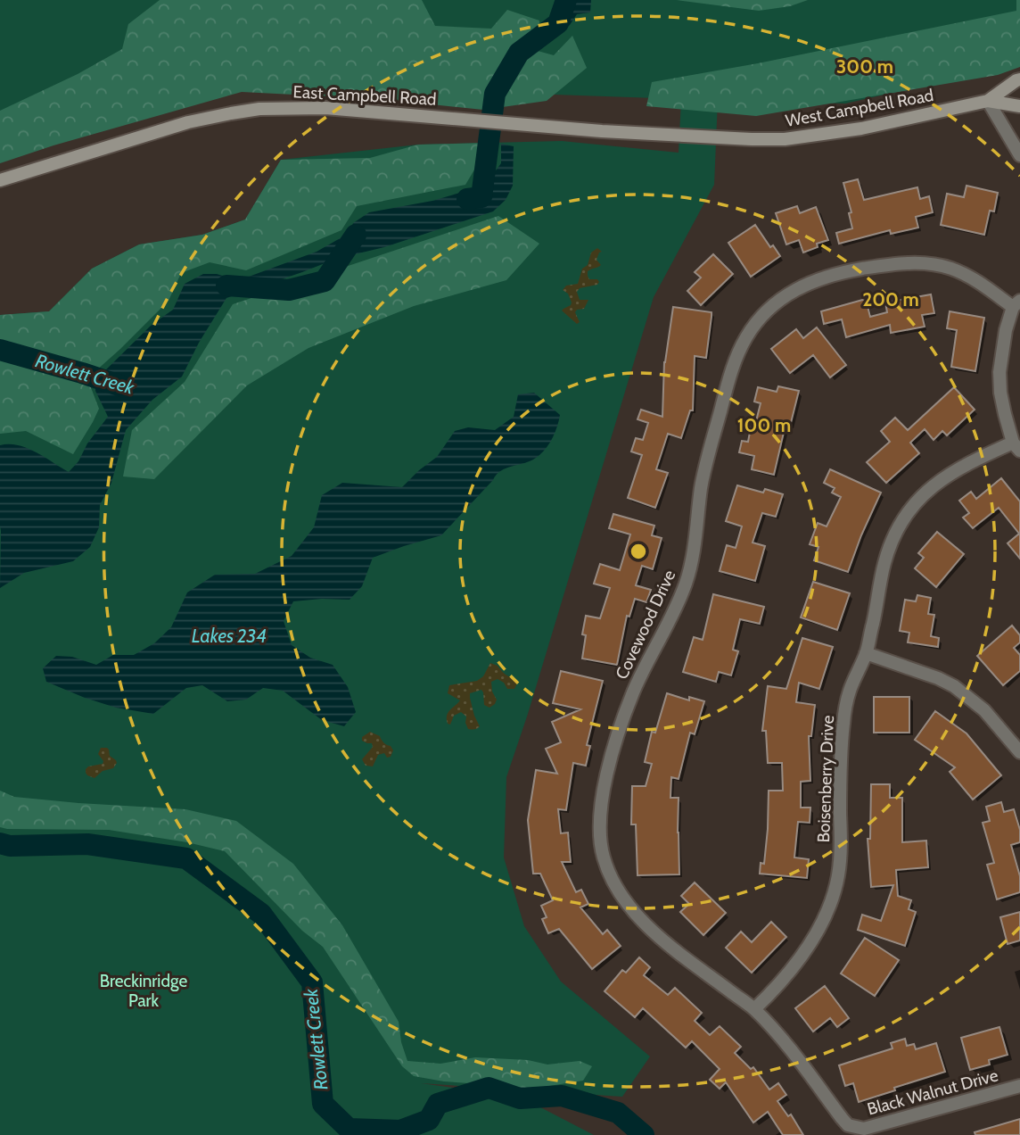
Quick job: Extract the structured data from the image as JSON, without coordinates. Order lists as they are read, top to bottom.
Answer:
{
  "streets": {
    "main road": ["East Campbell Road", "West Campbell Road"],
    "street": ["Covewood Drive", "Boisenberry Drive", "Black Walnut Drive"]
  },
  "crossings": [
    ["East Campbell Road", "West Campbell Road"],
    ["Covewood Drive", "Boisenberry Drive"],
    ["Covewood Drive", "Black Walnut Drive"]
  ],
  "water": ["Rowlett Creek", "Lakes 234"],
  "parks": ["Breckinridge Park"],
  "rings": ["300 m", "200 m", "100 m"]
}
